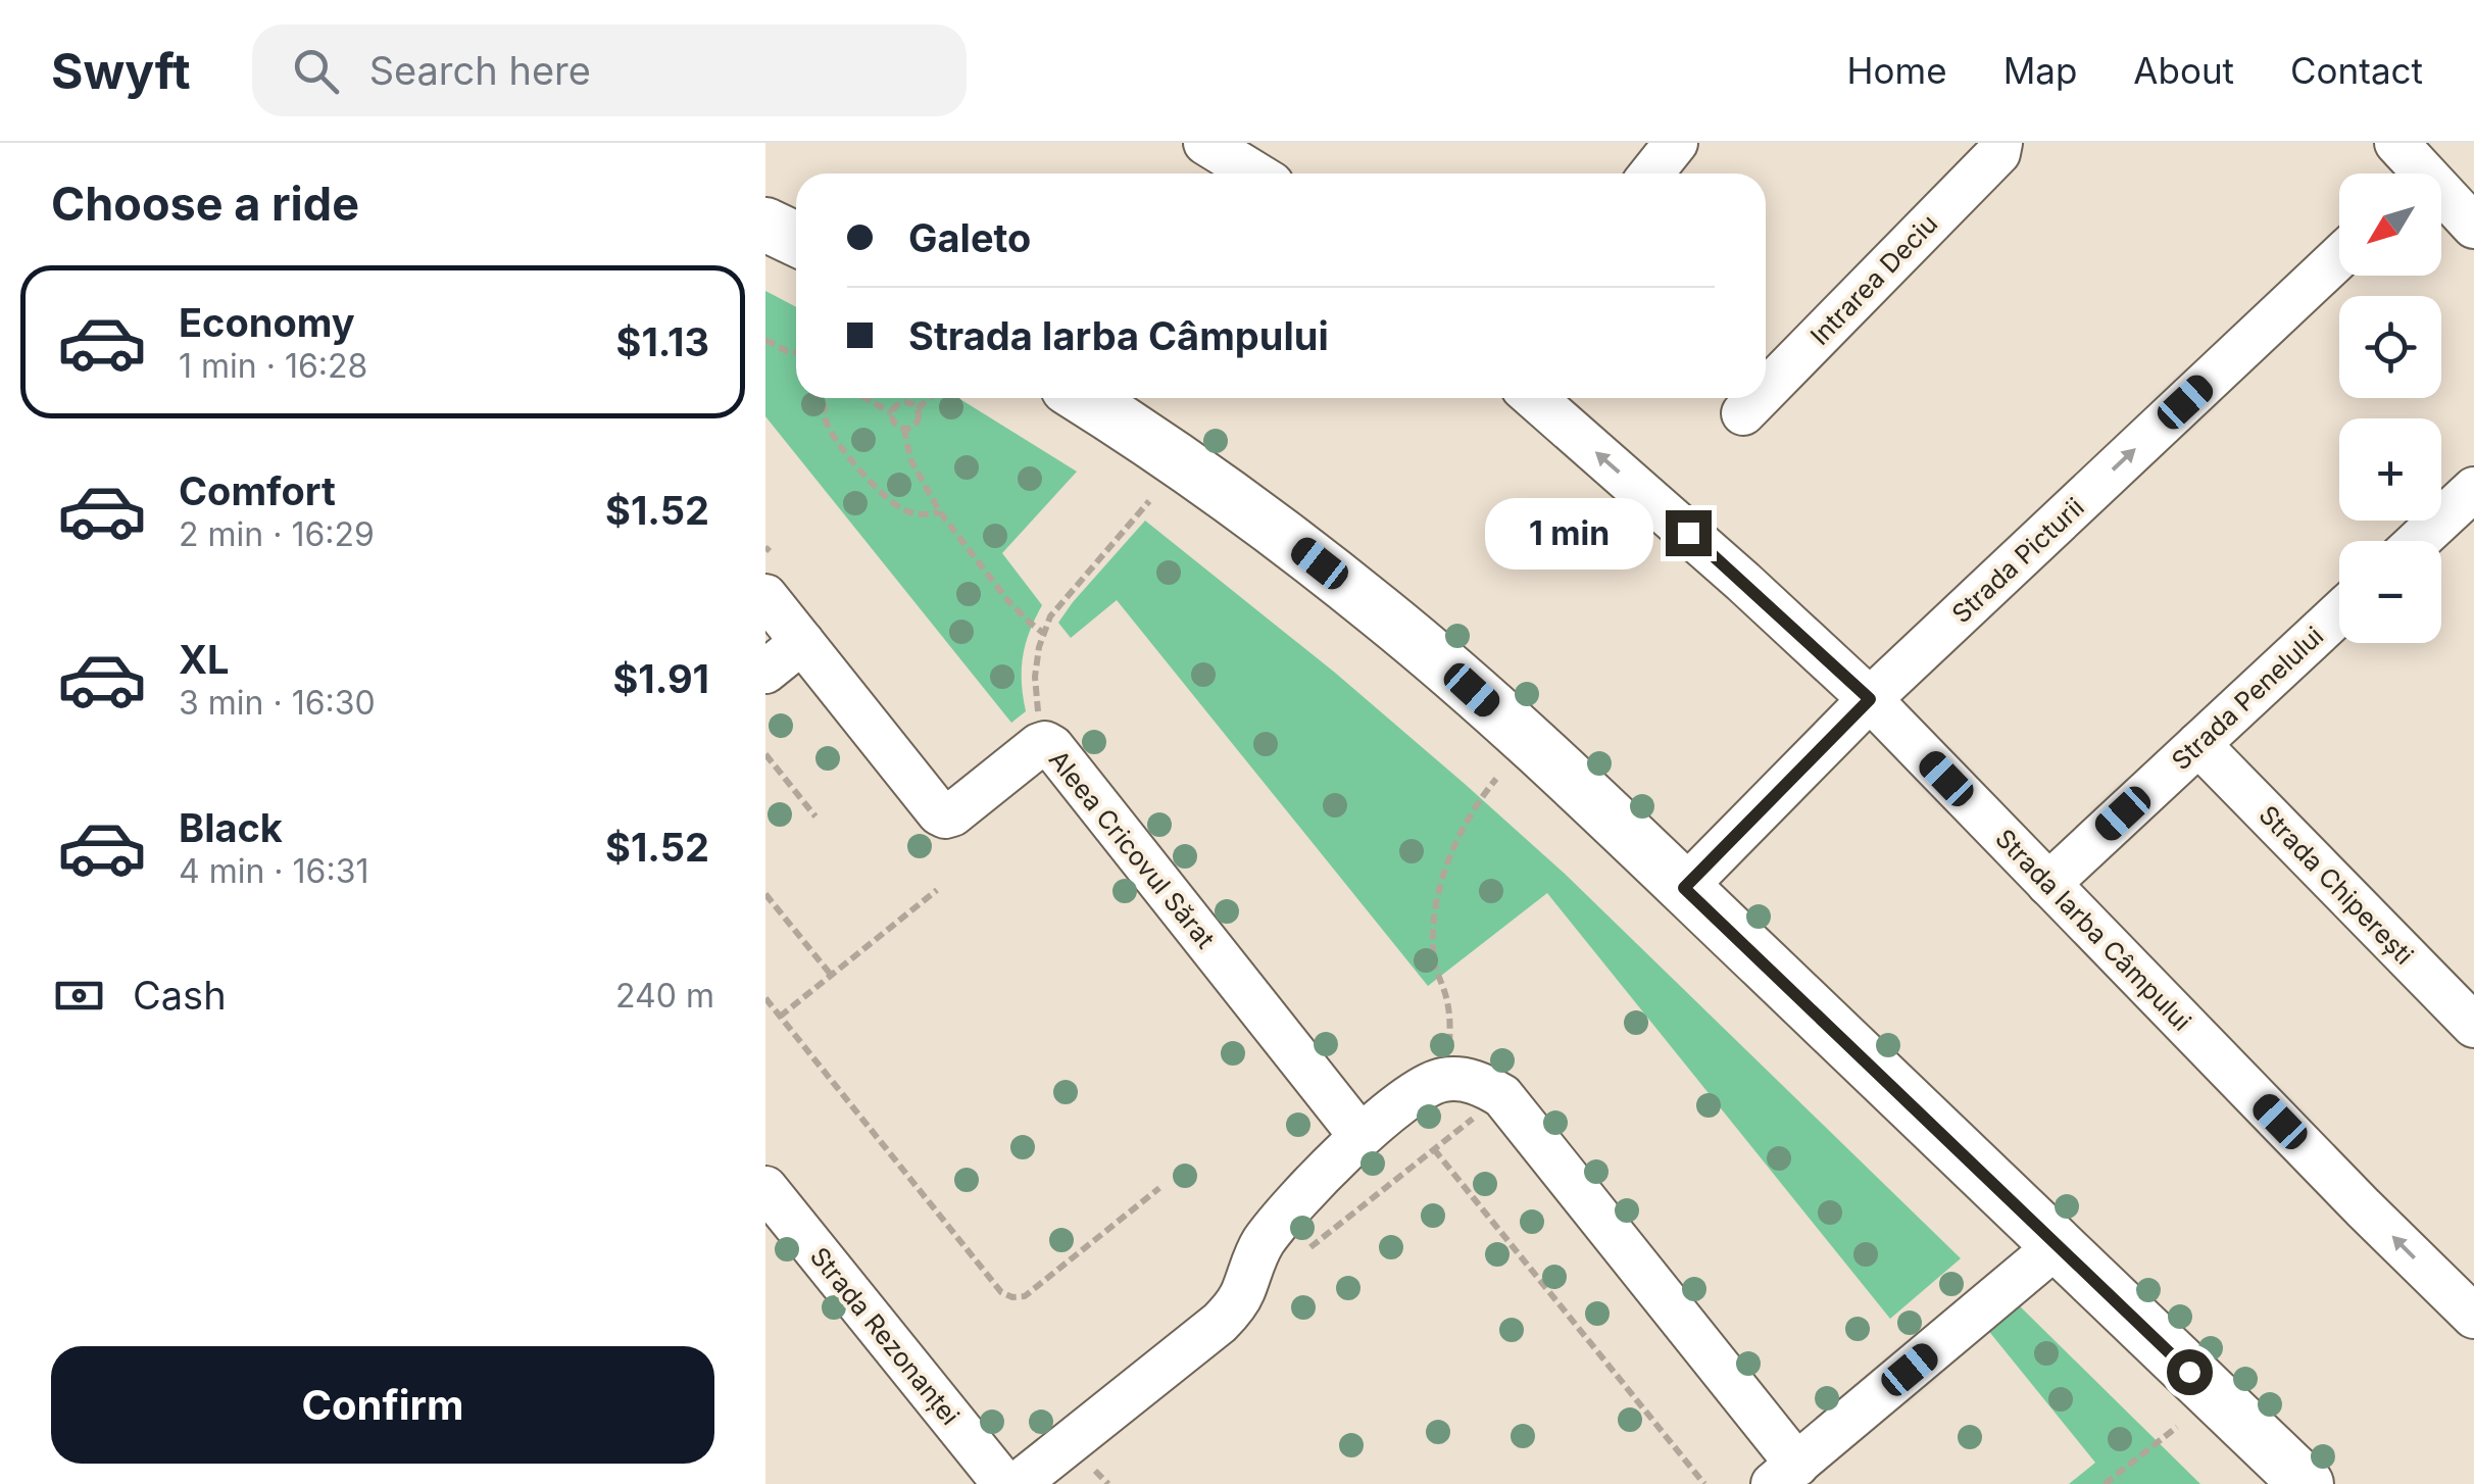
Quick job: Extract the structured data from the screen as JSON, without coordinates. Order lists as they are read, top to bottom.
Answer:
{
  "streets": {
    "street": [
      "Intrarea Deciu",
      "Strada Picturii",
      "Strada Penelului",
      "Aleea Cricovul Sărat",
      "Strada Chiperești",
      "Strada Iarba Câmpului",
      "Strada Rezonanței"
    ]
  },
  "crossings": [
    ["Strada Picturii", "Strada Iarba Câmpului"],
    ["Strada Penelului", "Strada Chiperești"],
    ["Strada Penelului", "Strada Iarba Câmpului"]
  ],
  "one_way": ["Strada Picturii", "Strada Iarba Câmpului"],
  "north": "bottom left",
  "page": {
    "header": "Swyft",
    "search": "Search here",
    "nav": [
      "Home",
      "Map",
      "About",
      "Contact"
    ],
    "heading": "Choose a ride",
    "map_buttons": ["+", "−"],
    "banner": ["Galeto", "Strada Iarba Câmpului"],
    "list": [
      {
        "name": "Economy",
        "note": "1 min · 16:28",
        "value": "$1.13"
      },
      {
        "name": "Comfort",
        "note": "2 min · 16:29",
        "value": "$1.52"
      },
      {
        "name": "XL",
        "note": "3 min · 16:30",
        "value": "$1.91"
      },
      {
        "name": "Black",
        "note": "4 min · 16:31",
        "value": "$1.52"
      }
    ],
    "bubble": "1 min",
    "pay": ["Cash", "240 m"],
    "buttons": "Confirm"
  }
}
